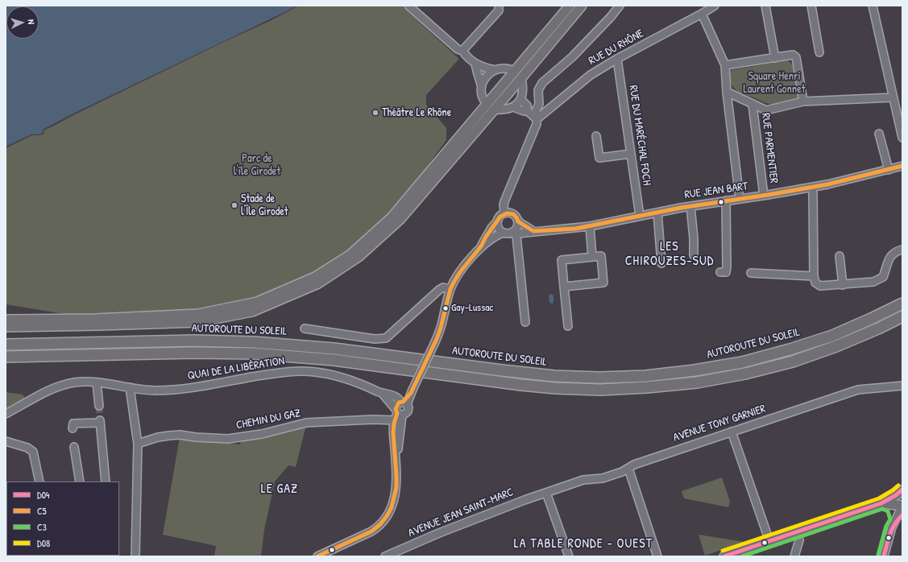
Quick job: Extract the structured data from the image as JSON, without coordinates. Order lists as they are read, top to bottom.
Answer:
{
  "streets": {
    "highway": ["AUTOROUTE DU SOLEIL"],
    "street": [
      "RUE DU RHÔNE",
      "RUE DU MARÉCHAL FOCH",
      "RUE PARMENTIER",
      "RUE JEAN BART",
      "QUAI DE LA LIBÉRATION",
      "CHEMIN DU GAZ",
      "AVENUE TONY GARNIER",
      "AVENUE JEAN SAINT-MARC"
    ]
  },
  "crossings": [
    ["RUE DU RHÔNE", "RUE DU MARÉCHAL FOCH"],
    ["RUE DU MARÉCHAL FOCH", "RUE JEAN BART"],
    ["RUE PARMENTIER", "RUE JEAN BART"],
    ["AVENUE TONY GARNIER", "AVENUE JEAN SAINT-MARC"]
  ],
  "districts": ["LES CHIROUZES-SUD", "LE GAZ", "LA TABLE RONDE - OUEST"],
  "parks": ["Square Henri Laurent Gonnet", "Parc de l'île Girodet"],
  "places": ["Théâtre Le Rhône", "Stade de l'Île Girodet", "Gay-Lussac"],
  "lines": [
    "transit line C5",
    "transit line D08",
    "transit line D04",
    "transit line C3"
  ],
  "legend": [
    "D04",
    "C5",
    "C3",
    "D08"
  ],
  "north": "right"
}
